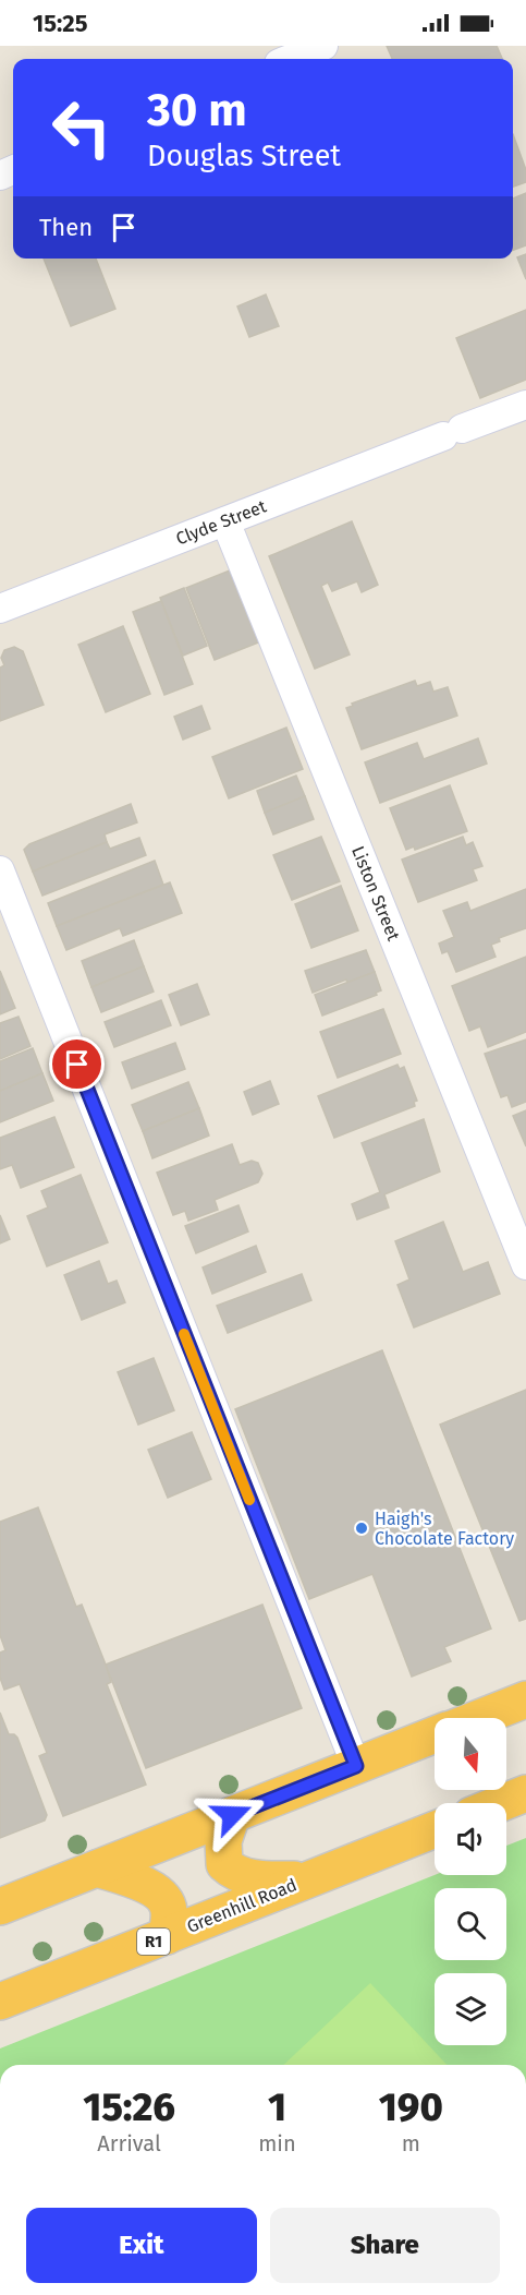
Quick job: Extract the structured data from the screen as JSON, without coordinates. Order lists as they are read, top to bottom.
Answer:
{
  "streets": {
    "highway": ["Greenhill Road", "R1"],
    "street": ["Clyde Street", "Liston Street"]
  },
  "crossings": [
    ["Clyde Street", "Liston Street"]
  ],
  "places": ["Haigh's Chocolate Factory"],
  "north": "bottom",
  "page": {
    "status": "15:25",
    "turn": ["30 m", "Douglas Street"],
    "then": "Then",
    "eta": [
      "15:26",
      "Arrival",
      "1",
      "min",
      "190",
      "m"
    ],
    "buttons": ["Exit", "Share"]
  }
}
